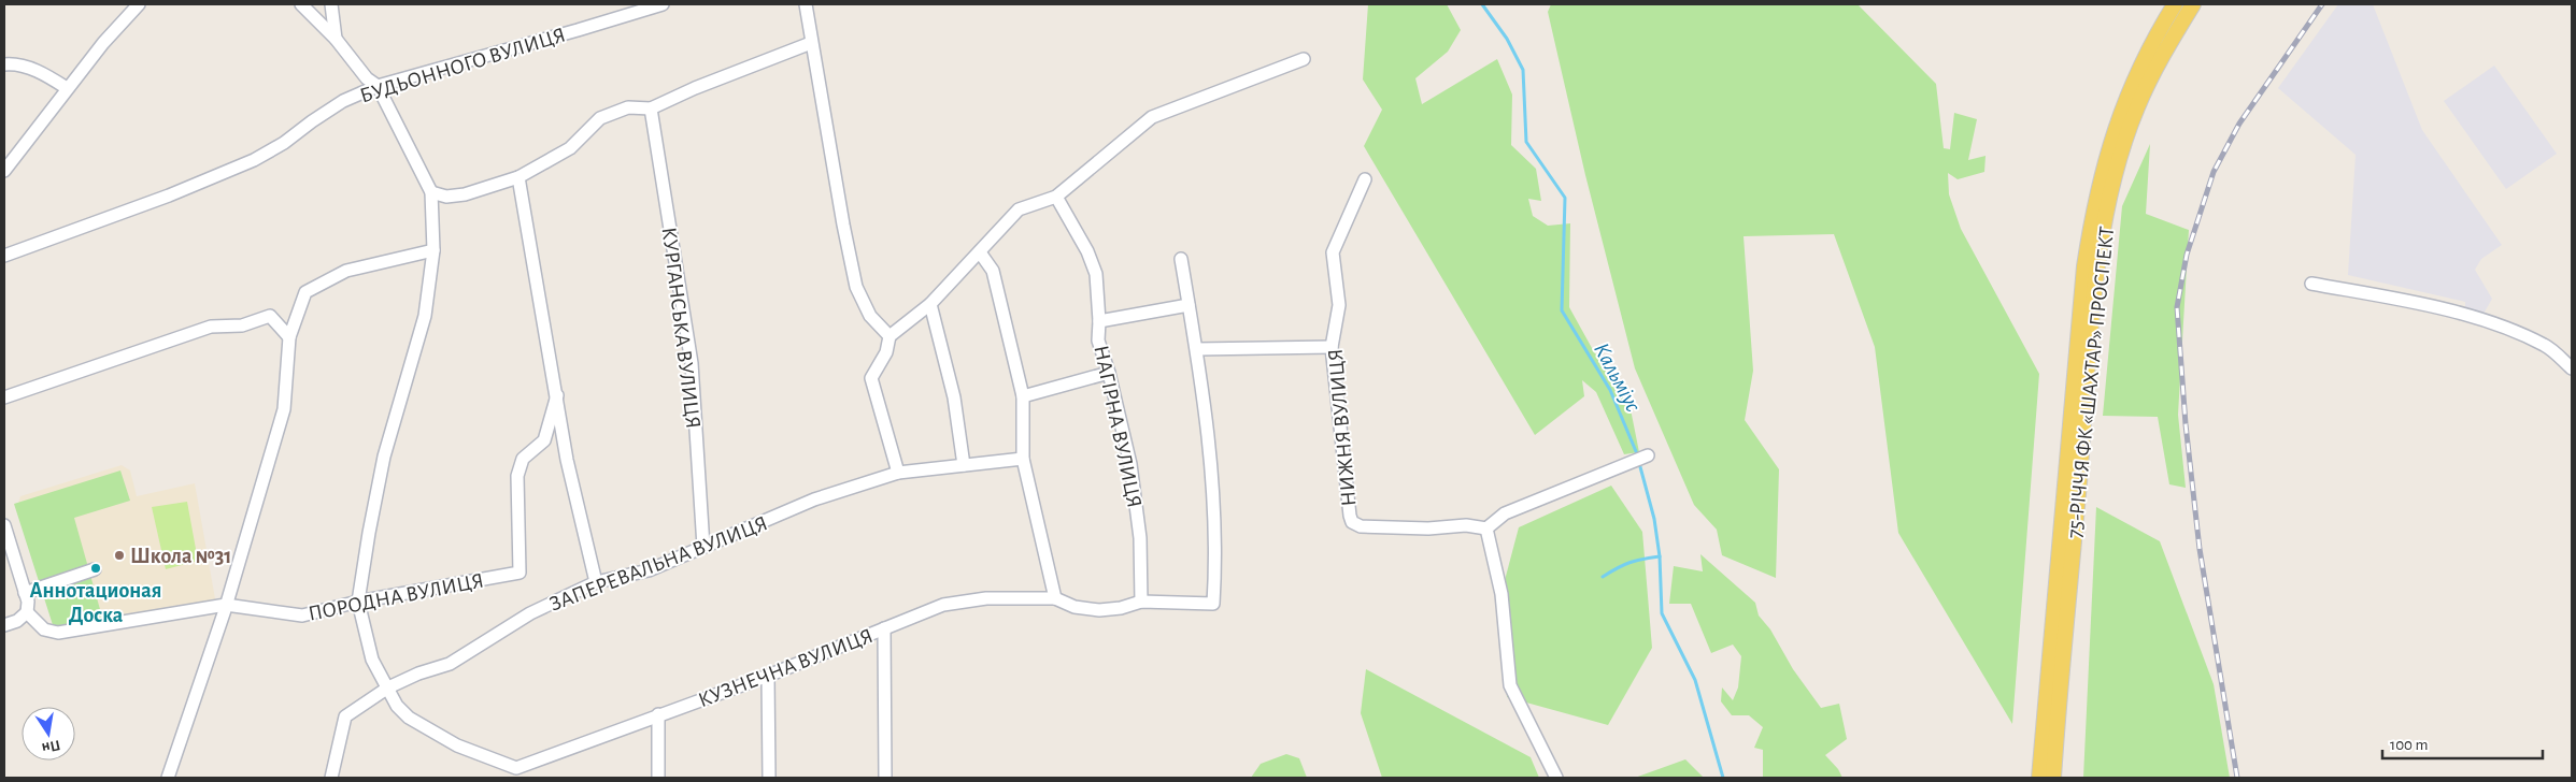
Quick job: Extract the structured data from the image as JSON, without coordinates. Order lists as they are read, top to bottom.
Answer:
{
  "streets": {
    "main road": ["75-РІЧЧЯ ФК «ШАХТАР» ПРОСПЕКТ"],
    "street": [
      "БУДЬОННОГО ВУЛИЦЯ",
      "КУРГАНСЬКА ВУЛИЦЯ",
      "НАГІРНА ВУЛИЦЯ",
      "НИЖНЯ ВУЛИЦЯ",
      "ЗАПЕРЕВАЛЬНА ВУЛИЦЯ",
      "ПОРОДНА ВУЛИЦЯ",
      "КУЗНЕЧНА ВУЛИЦЯ"
    ]
  },
  "crossings": [
    ["КУРГАНСЬКА ВУЛИЦЯ", "ЗАПЕРЕВАЛЬНА ВУЛИЦЯ"],
    ["НАГІРНА ВУЛИЦЯ", "КУЗНЕЧНА ВУЛИЦЯ"],
    ["ЗАПЕРЕВАЛЬНА ВУЛИЦЯ", "ПОРОДНА ВУЛИЦЯ"],
    ["ЗАПЕРЕВАЛЬНА ВУЛИЦЯ", "КУЗНЕЧНА ВУЛИЦЯ"],
    ["ПОРОДНА ВУЛИЦЯ", "КУЗНЕЧНА ВУЛИЦЯ"]
  ],
  "water": ["Кальміус"],
  "places": ["Школа №31", "Аннотационая Доска"],
  "scale_bar": "100 m",
  "north": "bottom"
}
